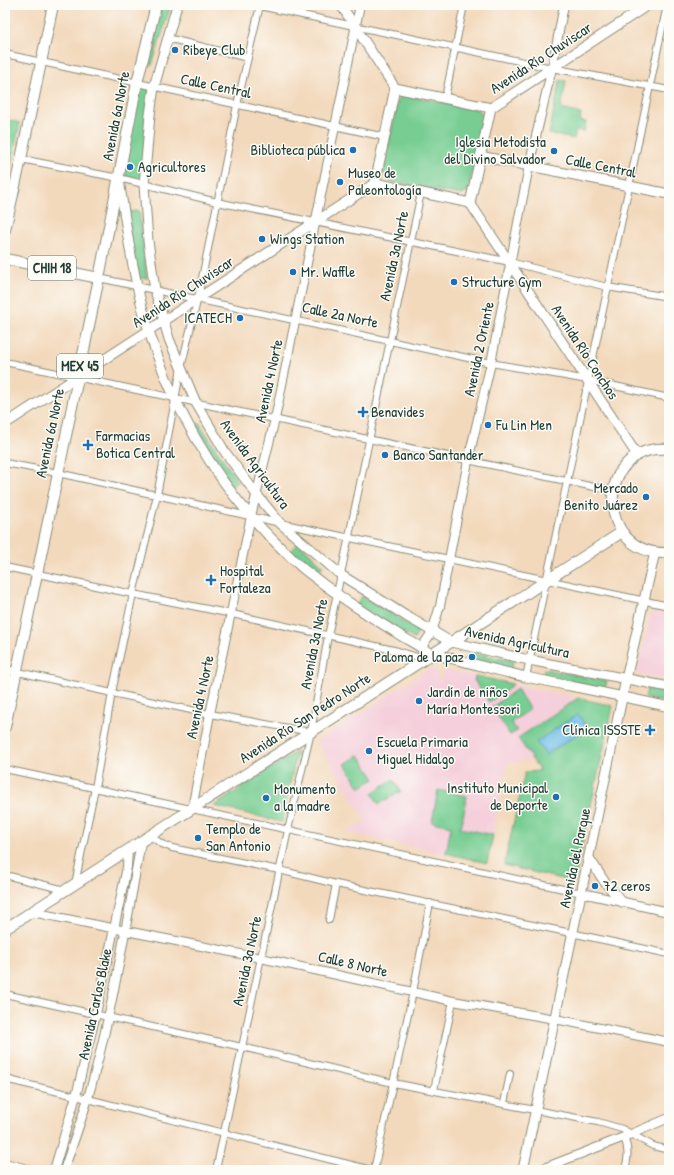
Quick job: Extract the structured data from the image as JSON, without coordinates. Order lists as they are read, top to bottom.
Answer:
{
  "streets": {
    "main road": [
      "Avenida Río Chuviscar",
      "Calle Central",
      "Avenida 6a Norte",
      "CHIH 18",
      "Calle 2a Norte",
      "Avenida Río Conchos",
      "MEX 45",
      "Avenida Agricultura",
      "Avenida Río San Pedro Norte",
      "Avenida del Parque"
    ],
    "street": [
      "Avenida 3a Norte",
      "Avenida 2 Oriente",
      "Avenida 4 Norte",
      "Calle 8 Norte",
      "Avenida Carlos Blake"
    ]
  },
  "crossings": [
    ["Avenida Río Chuviscar", "Avenida 6a Norte"],
    ["Avenida Río Chuviscar", "Calle 2a Norte"],
    ["Avenida Río Chuviscar", "Avenida 2 Oriente"],
    ["Avenida Río Chuviscar", "Avenida 4 Norte"],
    ["Avenida Río Chuviscar", "Avenida Agricultura"],
    ["Calle Central", "Avenida 6a Norte"],
    ["Calle Central", "Avenida 2 Oriente"],
    ["Calle Central", "Avenida 4 Norte"],
    ["Calle Central", "Avenida Agricultura"],
    ["Avenida 6a Norte", "Calle 2a Norte"],
    ["Avenida 6a Norte", "Avenida Agricultura"],
    ["Avenida 3a Norte", "Calle 2a Norte"],
    ["Avenida 3a Norte", "Avenida Agricultura"],
    ["Avenida 3a Norte", "Avenida Río San Pedro Norte"],
    ["Avenida 3a Norte", "Calle 8 Norte"],
    ["Calle 2a Norte", "Avenida 2 Oriente"],
    ["Calle 2a Norte", "Avenida Río Conchos"],
    ["Calle 2a Norte", "Avenida 4 Norte"],
    ["Calle 2a Norte", "Avenida Agricultura"],
    ["Avenida 2 Oriente", "Avenida Río Conchos"],
    ["Avenida 2 Oriente", "Avenida Agricultura"],
    ["Avenida 4 Norte", "Avenida Agricultura"],
    ["Avenida 4 Norte", "Avenida Río San Pedro Norte"],
    ["Avenida Agricultura", "Avenida Río San Pedro Norte"],
    ["Avenida Agricultura", "Avenida del Parque"],
    ["Avenida Río San Pedro Norte", "Calle 8 Norte"],
    ["Avenida Río San Pedro Norte", "Avenida Carlos Blake"],
    ["Avenida del Parque", "Calle 8 Norte"],
    ["Calle 8 Norte", "Avenida Carlos Blake"]
  ],
  "places": {
    "other": [
      "Ribeye Club",
      "Biblioteca pública",
      "Iglesia Metodista del Divino Salvador",
      "Agricultores",
      "Museo de Paleontología",
      "Wings Station",
      "Mr. Waffle",
      "Structure Gym",
      "ICATECH",
      "Fu Lin Men",
      "Banco Santander",
      "Mercado Benito Juárez",
      "Paloma de la paz",
      "Jardín de niños María Montessori",
      "Escuela Primaria Miguel Hidalgo",
      "Instituto Municipal de Deporte",
      "Monumento a la madre",
      "Templo de San Antonio",
      "72 ceros"
    ],
    "health": [
      "Benavides",
      "Farmacias Botica Central",
      "Hospital Fortaleza",
      "Clínica ISSSTE"
    ]
  }
}
